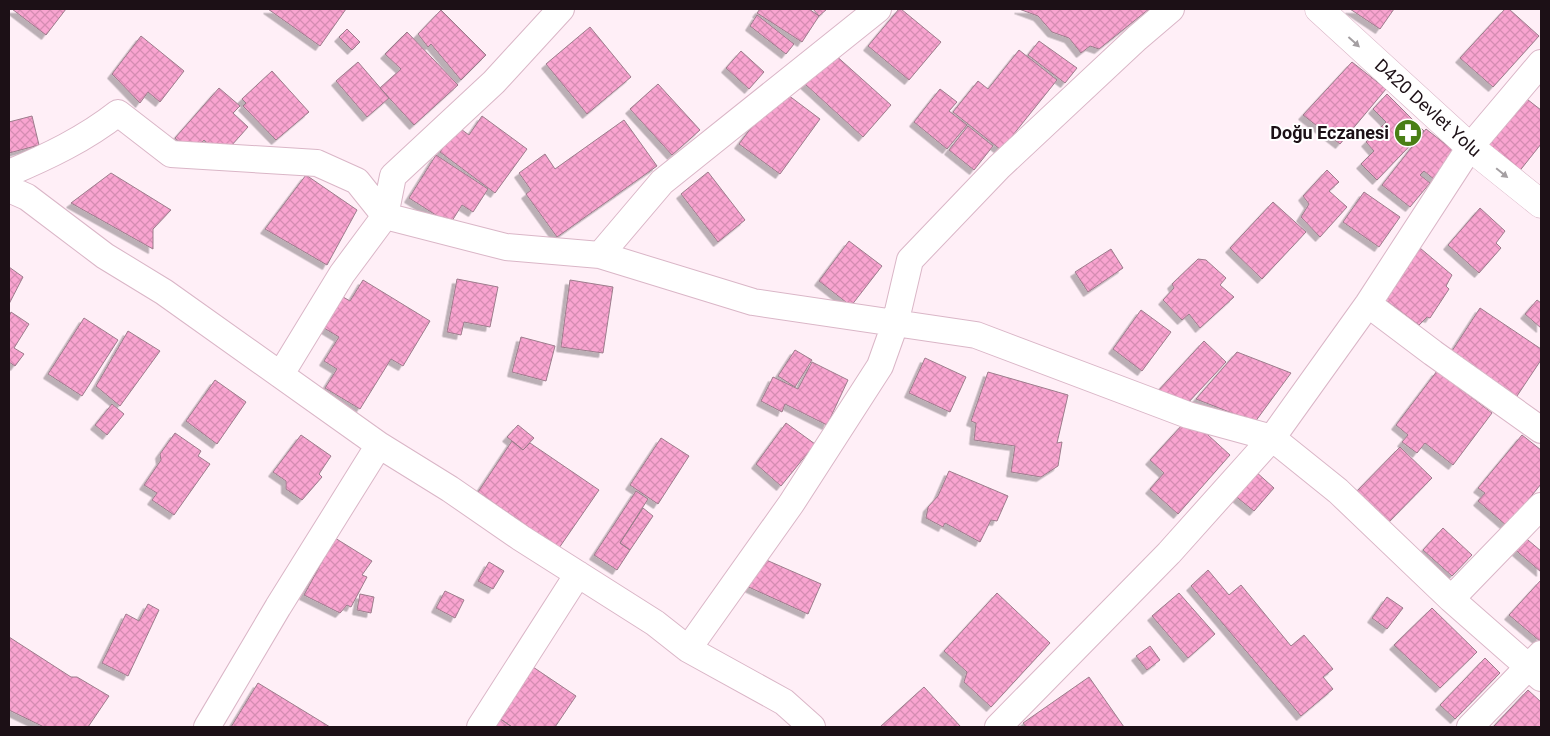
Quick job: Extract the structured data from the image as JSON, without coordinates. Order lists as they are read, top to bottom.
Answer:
{
  "streets": {
    "street": ["D420 Devlet Yolu"]
  },
  "one_way": ["D420 Devlet Yolu"],
  "places": {
    "pharmacy": ["Doğu Eczanesi"]
  }
}
